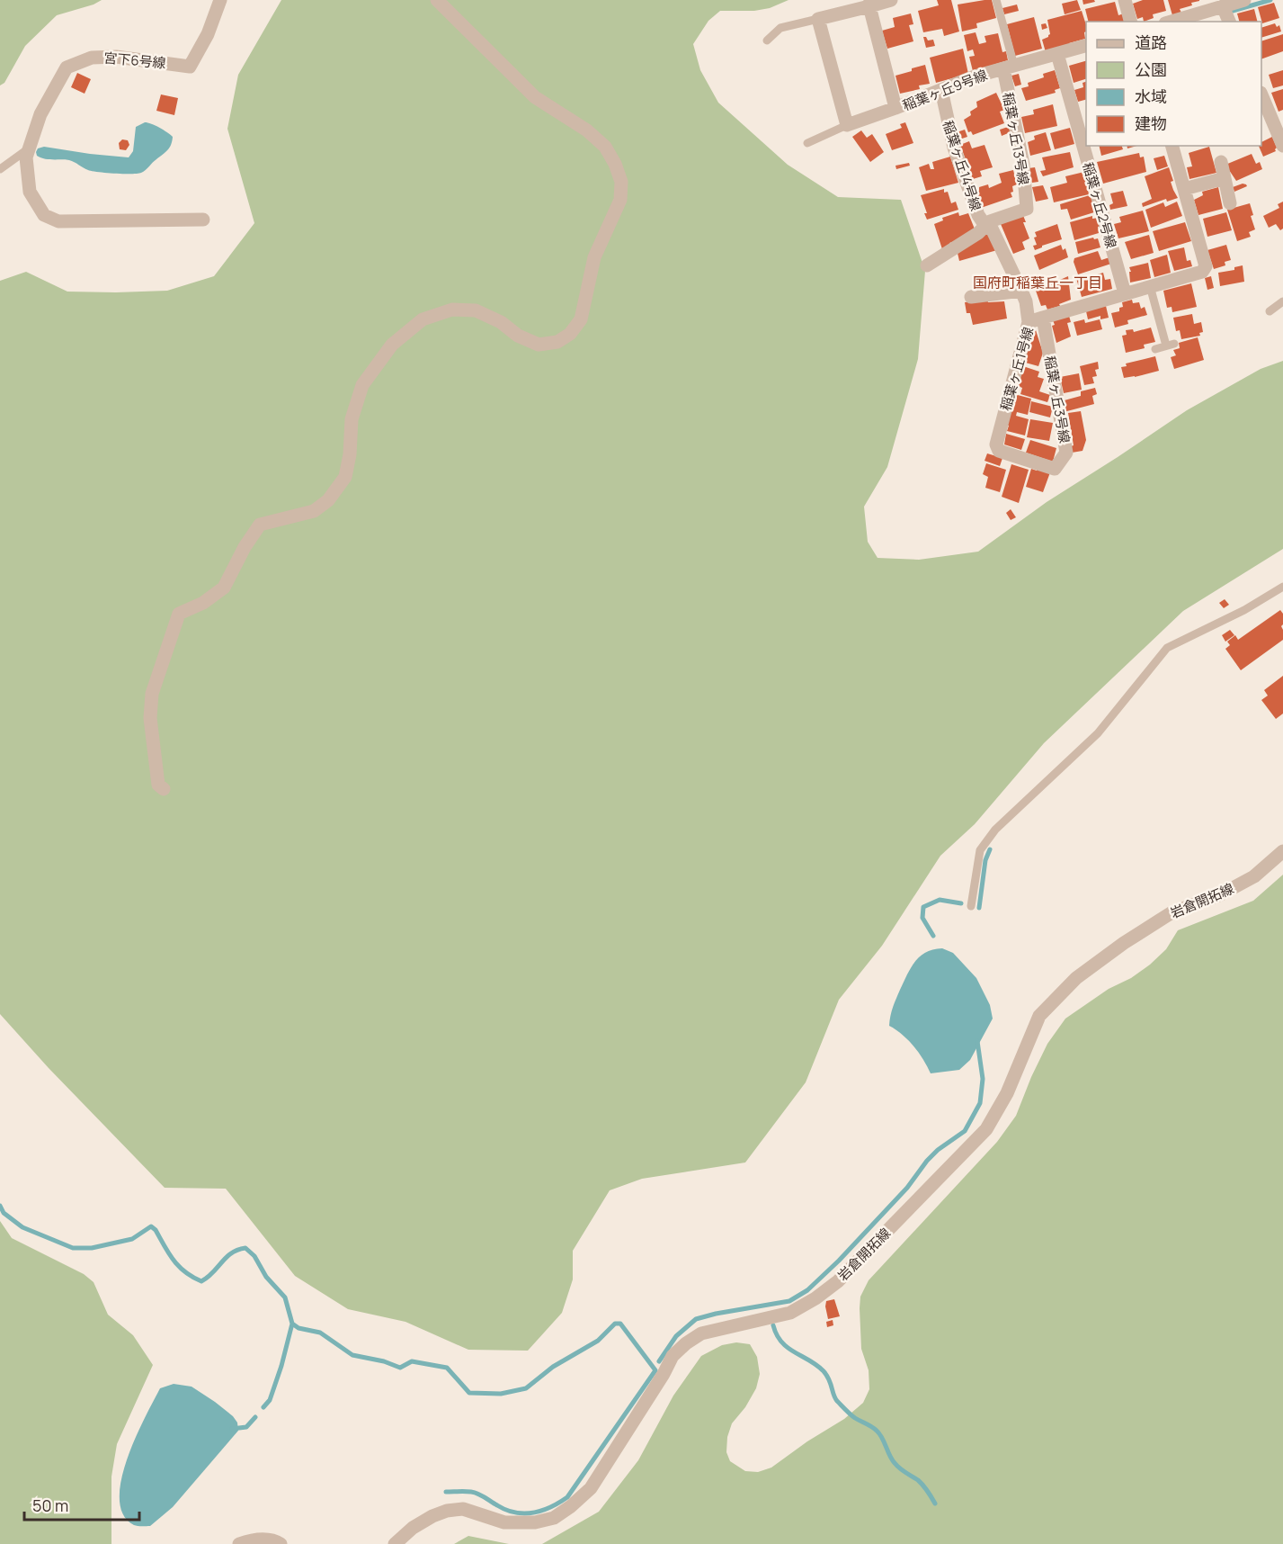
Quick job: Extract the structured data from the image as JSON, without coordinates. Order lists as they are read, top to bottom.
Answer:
{
  "streets": {
    "street": [
      "宮下6号線",
      "稲葉ヶ丘9号線",
      "稲葉ヶ丘13号線",
      "稲葉ヶ丘14号線",
      "稲葉ヶ丘2号線",
      "稲葉ヶ丘1号線",
      "稲葉ヶ丘3号線",
      "岩倉開拓線"
    ]
  },
  "crossings": [
    ["稲葉ヶ丘9号線", "稲葉ヶ丘13号線"],
    ["稲葉ヶ丘9号線", "稲葉ヶ丘14号線"],
    ["稲葉ヶ丘9号線", "稲葉ヶ丘2号線"],
    ["稲葉ヶ丘13号線", "稲葉ヶ丘14号線"],
    ["稲葉ヶ丘2号線", "稲葉ヶ丘1号線"],
    ["稲葉ヶ丘1号線", "稲葉ヶ丘3号線"]
  ],
  "districts": ["国府町稲葉丘一丁目"],
  "legend": [
    "道路",
    "公園",
    "水域",
    "建物"
  ],
  "scale_bar": "50 m"
}
